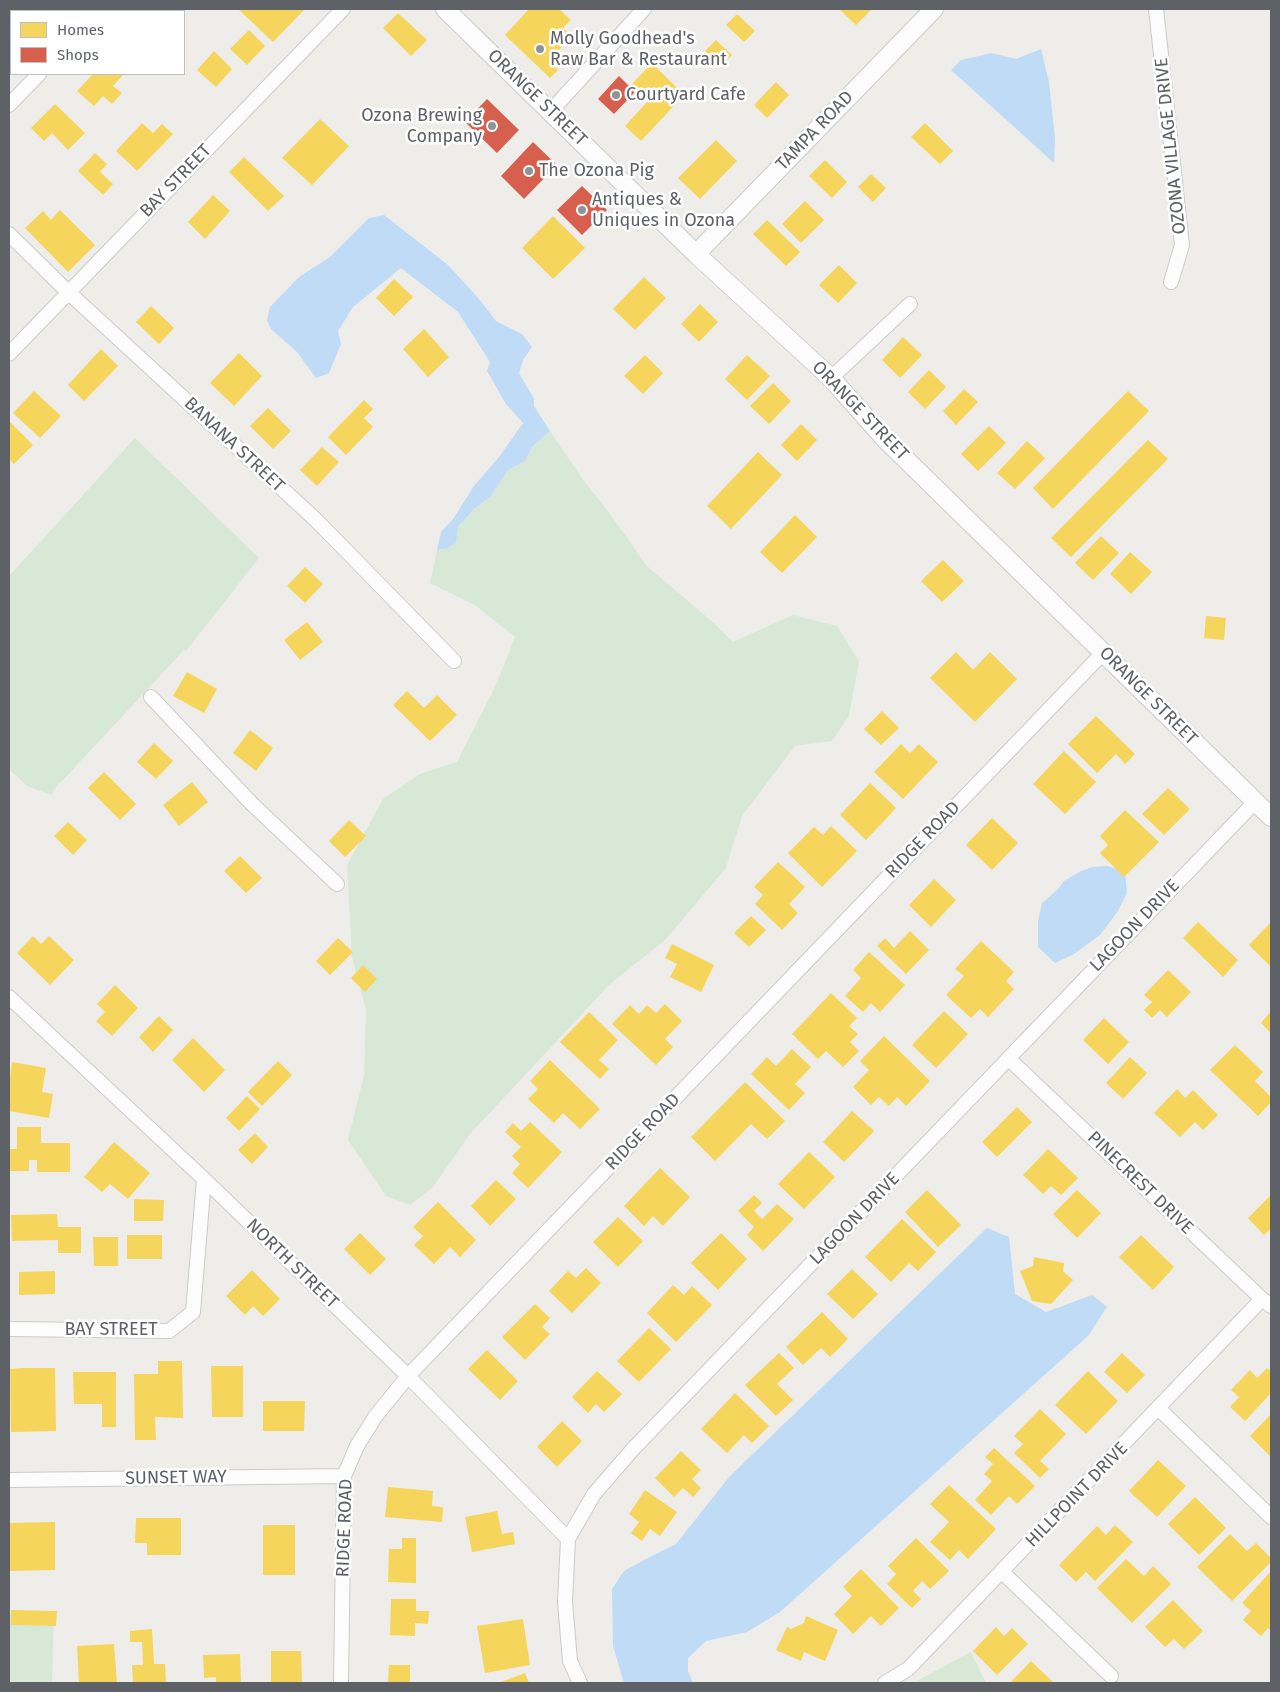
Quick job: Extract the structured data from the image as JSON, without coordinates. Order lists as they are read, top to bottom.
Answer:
{
  "streets": {
    "street": [
      "ORANGE STREET",
      "TAMPA ROAD",
      "OZONA VILLAGE DRIVE",
      "BAY STREET",
      "BANANA STREET",
      "RIDGE ROAD",
      "LAGOON DRIVE",
      "PINECREST DRIVE",
      "NORTH STREET",
      "SUNSET WAY",
      "HILLPOINT DRIVE"
    ]
  },
  "crossings": [
    ["ORANGE STREET", "TAMPA ROAD"],
    ["ORANGE STREET", "RIDGE ROAD"],
    ["ORANGE STREET", "LAGOON DRIVE"],
    ["BAY STREET", "BANANA STREET"],
    ["BAY STREET", "NORTH STREET"],
    ["RIDGE ROAD", "NORTH STREET"],
    ["RIDGE ROAD", "SUNSET WAY"],
    ["LAGOON DRIVE", "PINECREST DRIVE"],
    ["LAGOON DRIVE", "NORTH STREET"],
    ["PINECREST DRIVE", "HILLPOINT DRIVE"]
  ],
  "places": [
    "Molly Goodhead's Raw Bar & Restaurant",
    "Courtyard Cafe",
    "Ozona Brewing Company",
    "The Ozona Pig",
    "Antiques & Uniques in Ozona"
  ],
  "legend": ["Homes", "Shops"]
}
